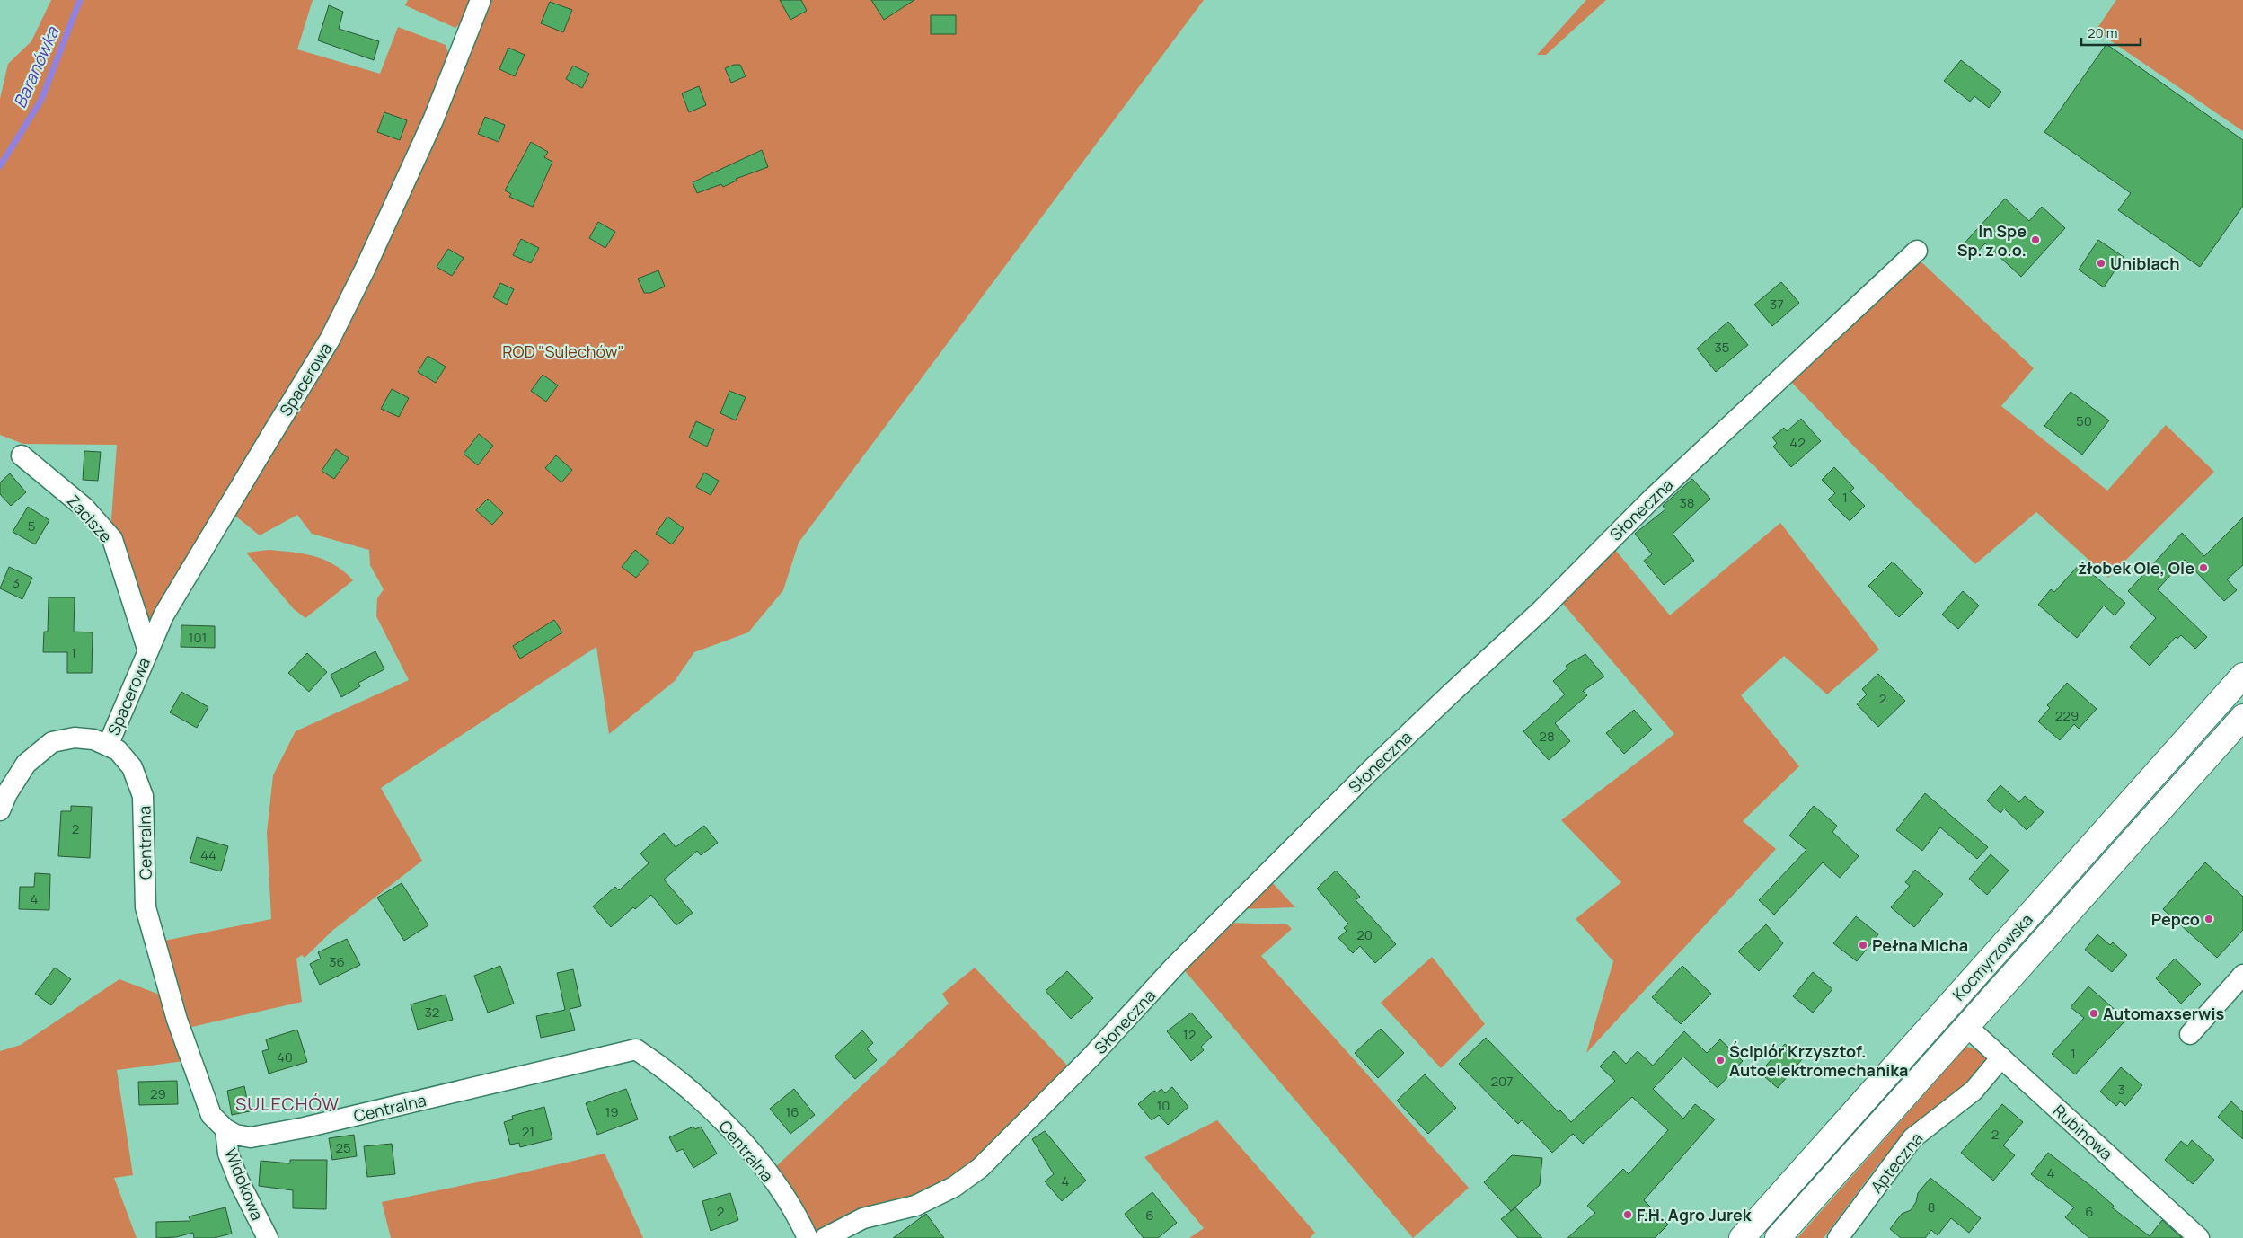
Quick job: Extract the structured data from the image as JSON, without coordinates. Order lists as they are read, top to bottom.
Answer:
{
  "streets": {
    "main road": ["Kocmyrzowska"],
    "street": [
      "Spacerowa",
      "Słoneczna",
      "Zacisze",
      "Centralna",
      "Rubinowa",
      "Apteczna",
      "Widokowa"
    ]
  },
  "crossings": [
    ["Spacerowa", "Zacisze"],
    ["Spacerowa", "Centralna"],
    ["Centralna", "Widokowa"],
    ["Kocmyrzowska", "Rubinowa"],
    ["Rubinowa", "Apteczna"]
  ],
  "districts": ["SULECHÓW"],
  "water": ["Baranówka"],
  "parks": ["ROD \"Sulechów\""],
  "places": [
    "In Spe Sp. z o.o.",
    "Uniblach",
    "żłobek Ole, Ole",
    "Pepco",
    "Pełna Micha",
    "Automaxserwis",
    "Ścipiór Krzysztof. Autoelektromechanika",
    "F.H. Agro Jurek"
  ],
  "house_numbers": [
    "37",
    "35",
    "50",
    "42",
    "1",
    "38",
    "5",
    "3",
    "101",
    "1",
    "2",
    "229",
    "28",
    "2",
    "44",
    "4",
    "20",
    "36",
    "32",
    "12",
    "1",
    "40",
    "207",
    "3",
    "29",
    "10",
    "19",
    "16",
    "21",
    "2",
    "25",
    "4",
    "4",
    "8",
    "2",
    "6",
    "6"
  ],
  "scale_bar": "20 m"
}
